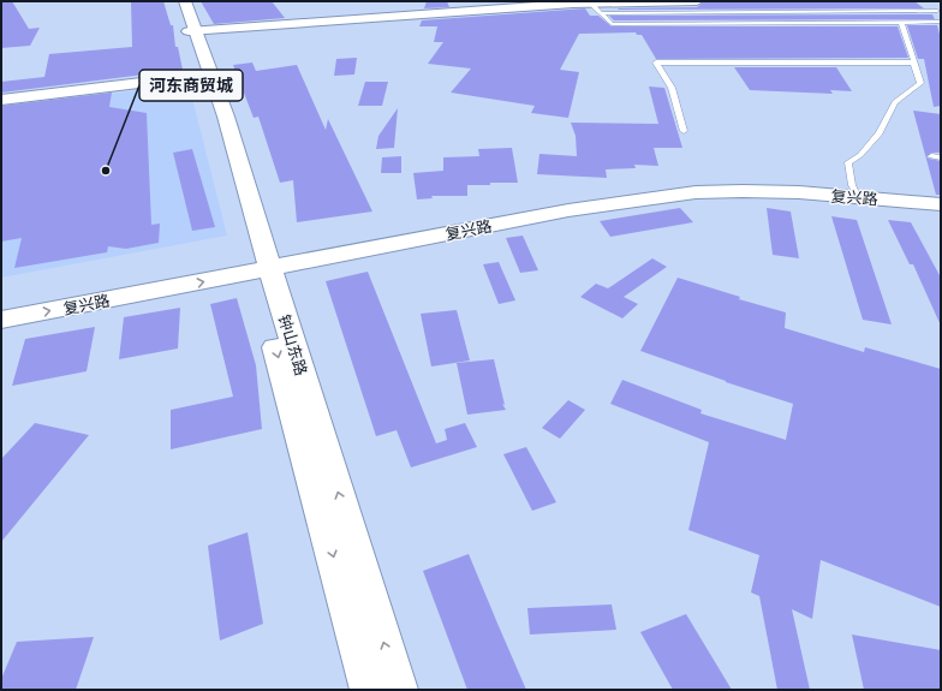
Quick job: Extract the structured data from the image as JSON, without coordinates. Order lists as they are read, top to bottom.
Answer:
{
  "streets": {
    "main road": ["复兴路", "钟山东路"]
  },
  "crossings": [
    ["复兴路", "钟山东路"]
  ],
  "places": ["河东商贸城"]
}
